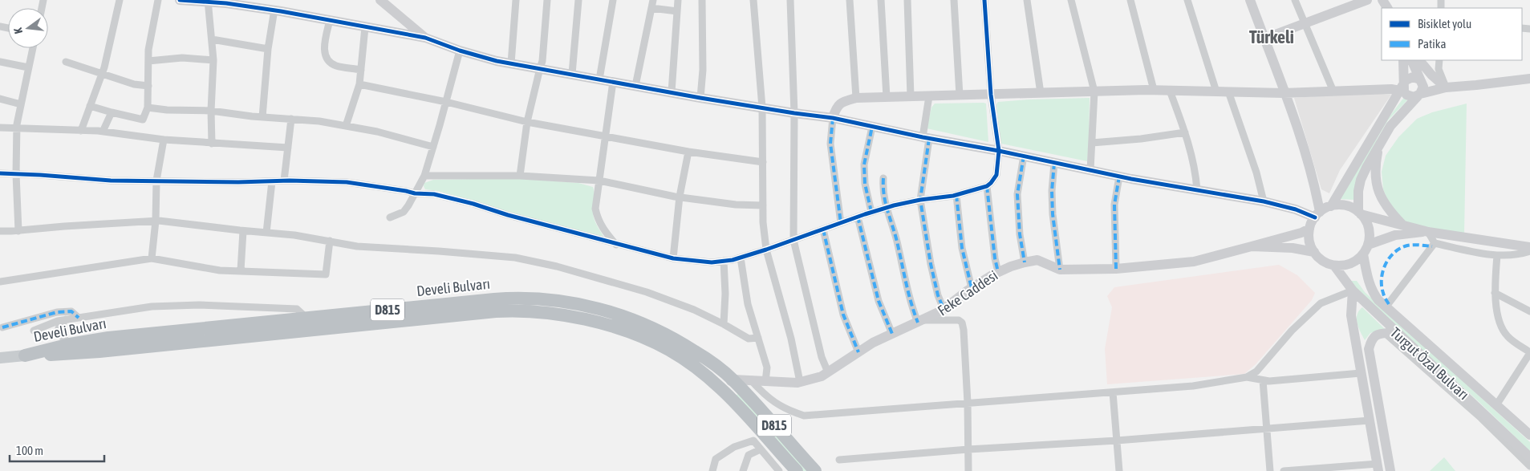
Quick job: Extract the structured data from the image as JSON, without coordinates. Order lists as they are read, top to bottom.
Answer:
{
  "streets": {
    "highway": ["Develi Bulvarı", "D815"],
    "street": ["Feke Caddesi", "Turgut Özal Bulvarı"]
  },
  "crossings": [
    ["Develi Bulvarı", "Feke Caddesi"],
    ["Develi Bulvarı", "D815"],
    ["Feke Caddesi", "Turgut Özal Bulvarı"]
  ],
  "districts": ["Türkeli"],
  "legend": ["Bisiklet yolu", "Patika"],
  "scale_bar": "100 m",
  "north": "left"
}
